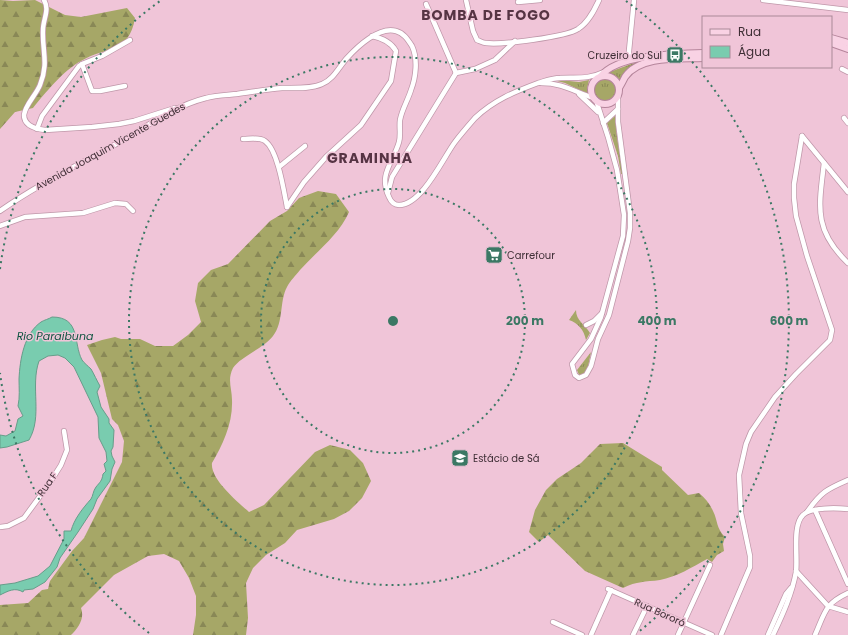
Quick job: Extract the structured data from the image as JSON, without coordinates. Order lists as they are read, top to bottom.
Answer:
{
  "streets": {
    "street": ["Avenida Joaquim Vicente Guedes", "Rua F", "Rua Bororó"]
  },
  "districts": ["BOMBA DE FOGO", "GRAMINHA"],
  "water": ["Rio Paraibuna"],
  "places": {
    "bus stop": ["Cruzeiro do Sul"],
    "supermarket": ["Carrefour"],
    "school or university": ["Estácio de Sá"]
  },
  "legend": ["Rua", "Água"],
  "rings": ["200 m", "400 m", "600 m"]
}
